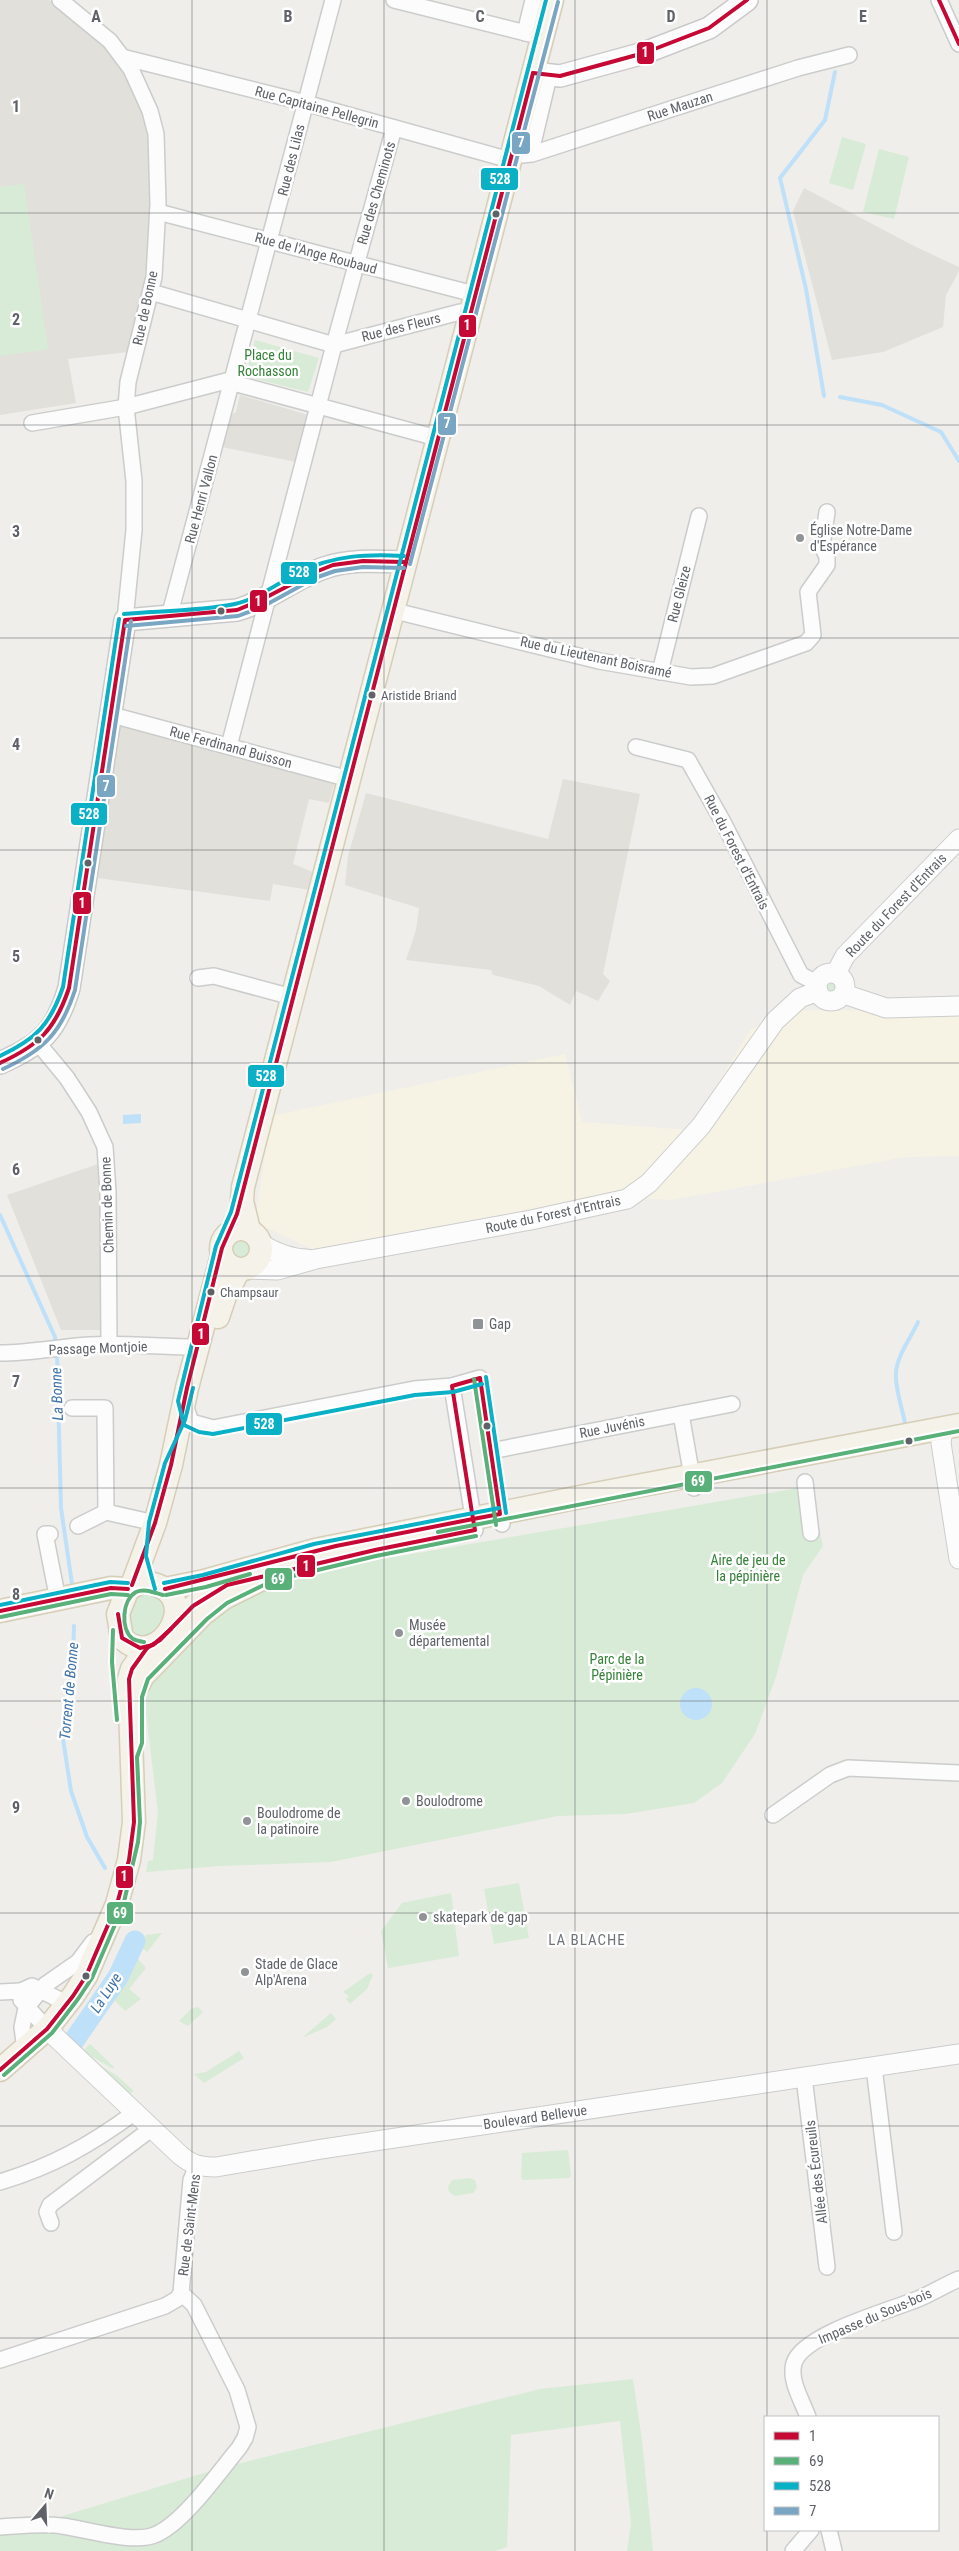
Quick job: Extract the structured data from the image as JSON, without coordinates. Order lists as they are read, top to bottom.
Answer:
{
  "streets": {
    "street": [
      "Rue Mauzan",
      "Rue Capitaine Pellegrin",
      "Rue des Lilas",
      "Rue des Cheminots",
      "Rue de l'Ange Roubaud",
      "Rue de Bonne",
      "Rue des Fleurs",
      "Rue Henri Vallon",
      "Rue Gleize",
      "Rue du Lieutenant Boisramé",
      "Rue Ferdinand Buisson",
      "Rue du Forest d'Entrais",
      "Route du Forest d'Entrais",
      "Chemin de Bonne",
      "Passage Montjoie",
      "Rue Juvénis",
      "Boulevard Bellevue",
      "Allée des Écureuils",
      "Rue de Saint-Mens",
      "Impasse du Sous-bois"
    ]
  },
  "crossings": [
    ["Rue Mauzan", "Rue Capitaine Pellegrin"],
    ["Rue Capitaine Pellegrin", "Rue des Lilas"],
    ["Rue Capitaine Pellegrin", "Rue des Cheminots"],
    ["Rue Capitaine Pellegrin", "Rue de Bonne"],
    ["Rue des Lilas", "Rue de l'Ange Roubaud"],
    ["Rue des Cheminots", "Rue de l'Ange Roubaud"],
    ["Rue des Cheminots", "Rue des Fleurs"],
    ["Rue de l'Ange Roubaud", "Rue de Bonne"],
    ["Rue de l'Ange Roubaud", "Rue des Fleurs"],
    ["Rue Gleize", "Rue du Lieutenant Boisramé"],
    ["Rue du Forest d'Entrais", "Route du Forest d'Entrais"],
    ["Chemin de Bonne", "Passage Montjoie"],
    ["Boulevard Bellevue", "Allée des Écureuils"],
    ["Boulevard Bellevue", "Rue de Saint-Mens"]
  ],
  "districts": ["LA BLACHE"],
  "water": ["La Bonne", "Torrent de Bonne", "La Luye"],
  "parks": ["Place du Rochasson", "Aire de jeu de la pépinière", "Parc de la Pépinière"],
  "places": {
    "other": [
      "Église Notre-Dame d'Espérance",
      "Aristide Briand",
      "Champsaur",
      "Musée départemental",
      "Boulodrome",
      "Boulodrome de la patinoire",
      "skatepark de gap",
      "Stade de Glace Alp'Arena"
    ],
    "transit": ["Gap"]
  },
  "lines": [
    "transit line 1",
    "transit line 528",
    "transit line 7",
    "transit line 69"
  ],
  "legend": [
    "1",
    "69",
    "528",
    "7"
  ],
  "north": "top",
  "grid": {
    "columns": [
      "A",
      "B",
      "C",
      "D",
      "E"
    ],
    "rows": [
      "1",
      "2",
      "3",
      "4",
      "5",
      "6",
      "7",
      "8",
      "9"
    ]
  }
}
